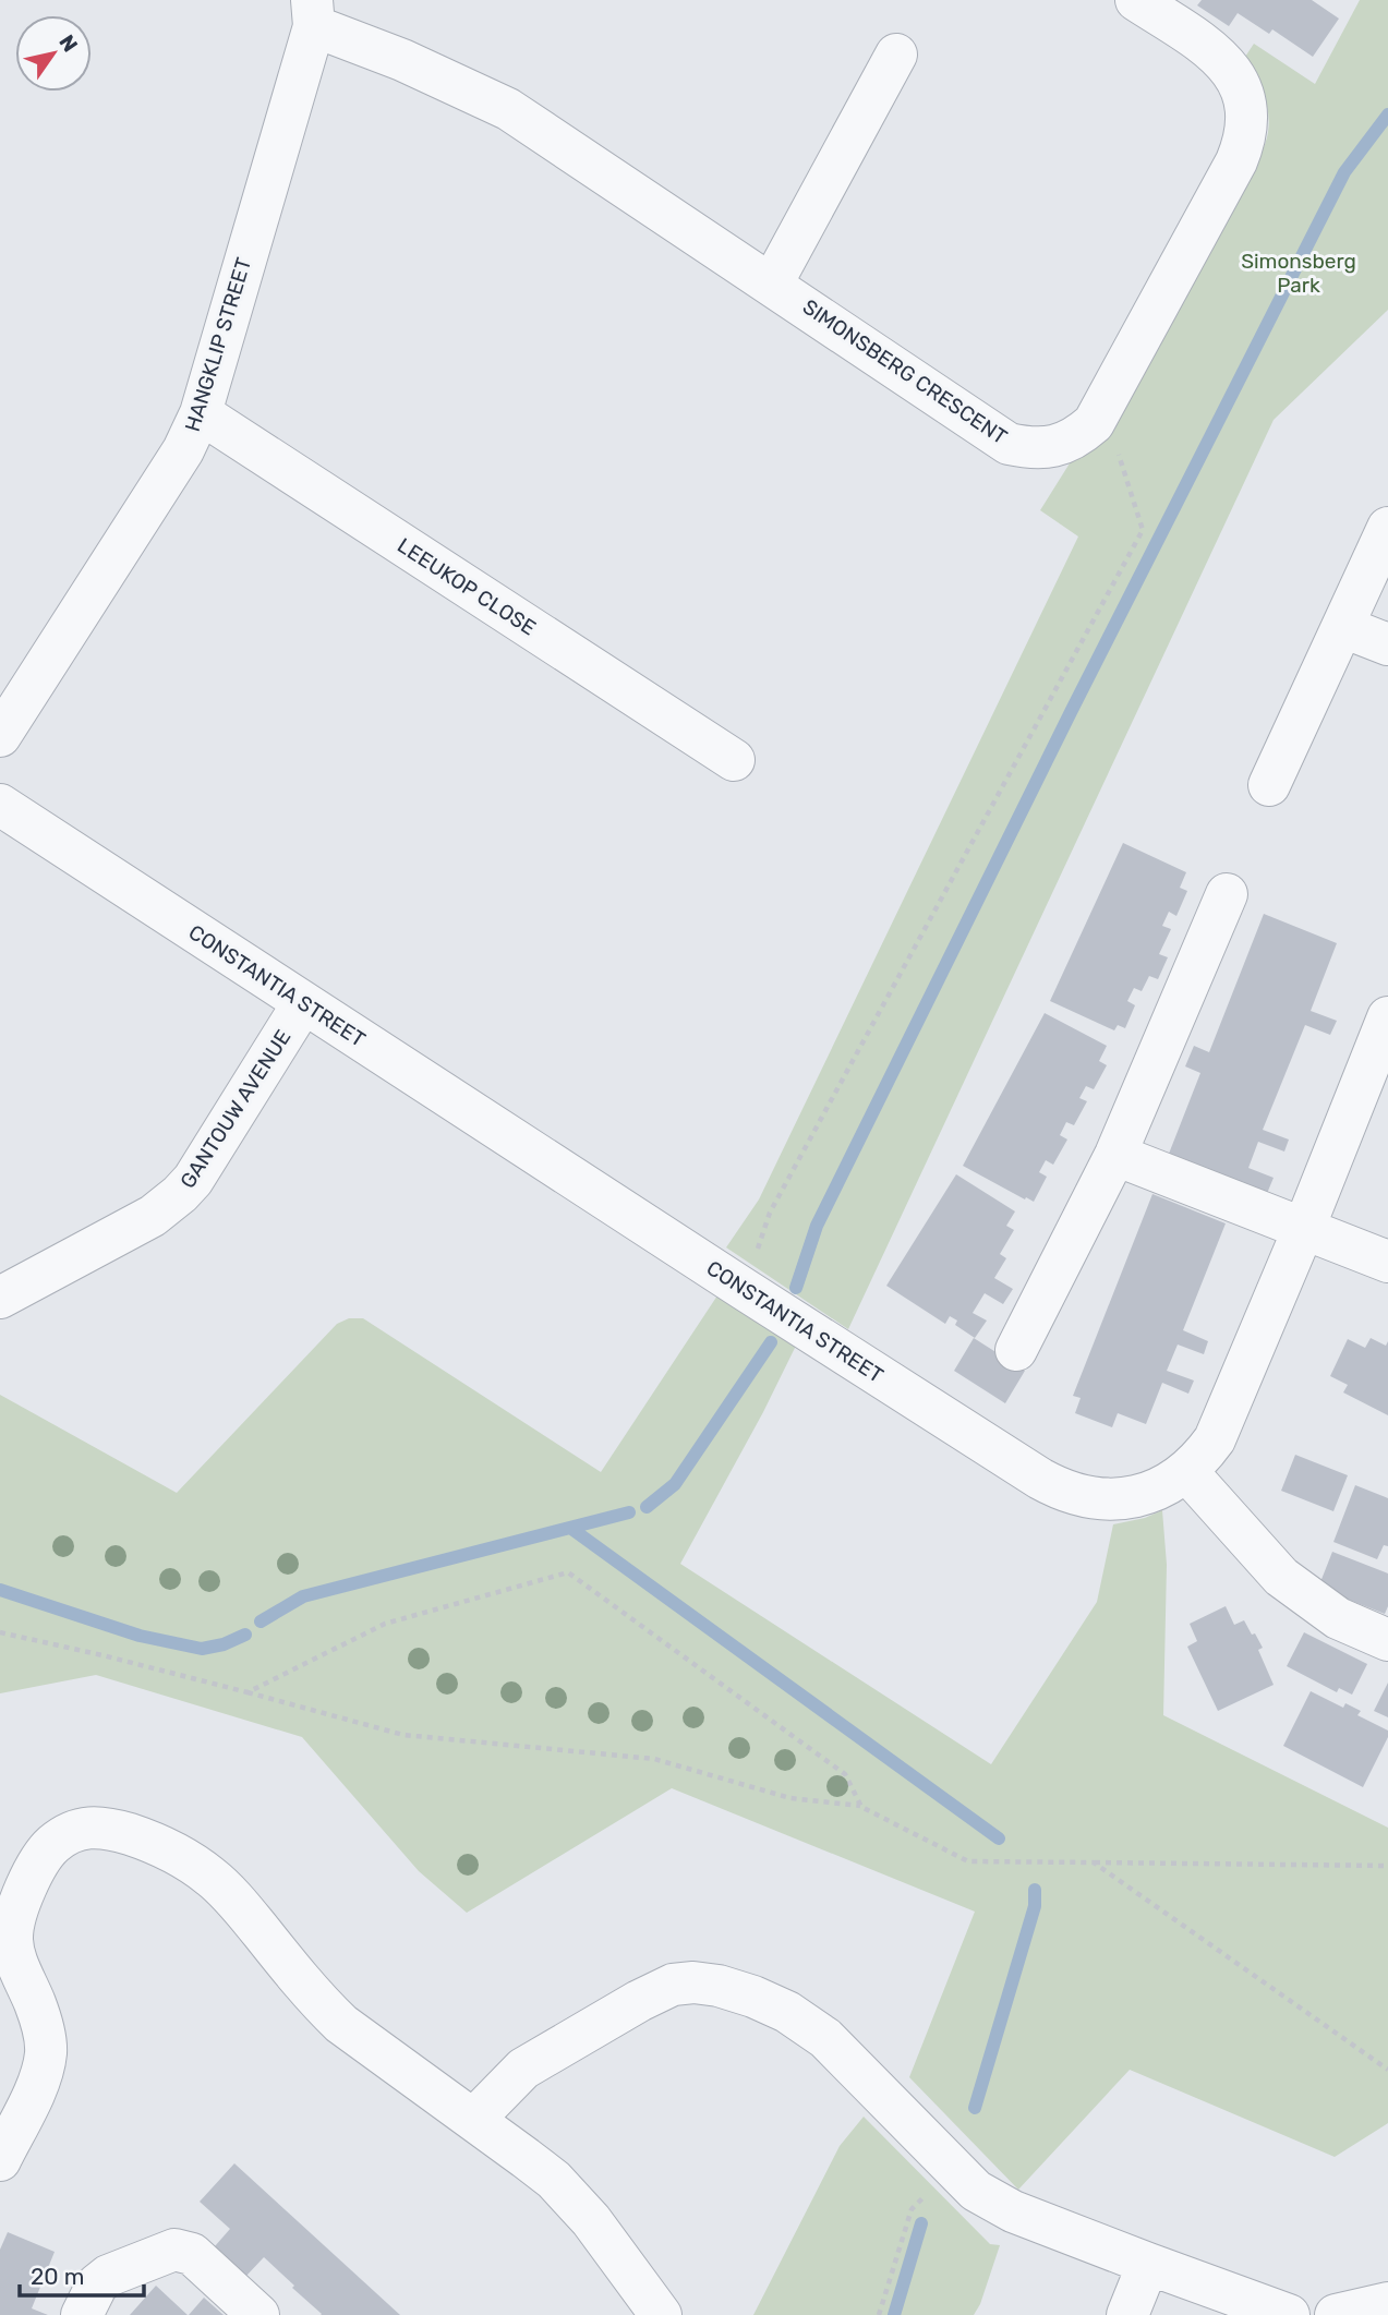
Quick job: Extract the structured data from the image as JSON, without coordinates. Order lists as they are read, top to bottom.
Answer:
{
  "streets": {
    "street": [
      "HANGKLIP STREET",
      "SIMONSBERG CRESCENT",
      "LEEUKOP CLOSE",
      "CONSTANTIA STREET",
      "GANTOUW AVENUE"
    ]
  },
  "crossings": [
    ["HANGKLIP STREET", "SIMONSBERG CRESCENT"],
    ["HANGKLIP STREET", "LEEUKOP CLOSE"],
    ["CONSTANTIA STREET", "GANTOUW AVENUE"]
  ],
  "parks": ["Simonsberg Park"],
  "scale_bar": "20 m",
  "north": "top right"
}
